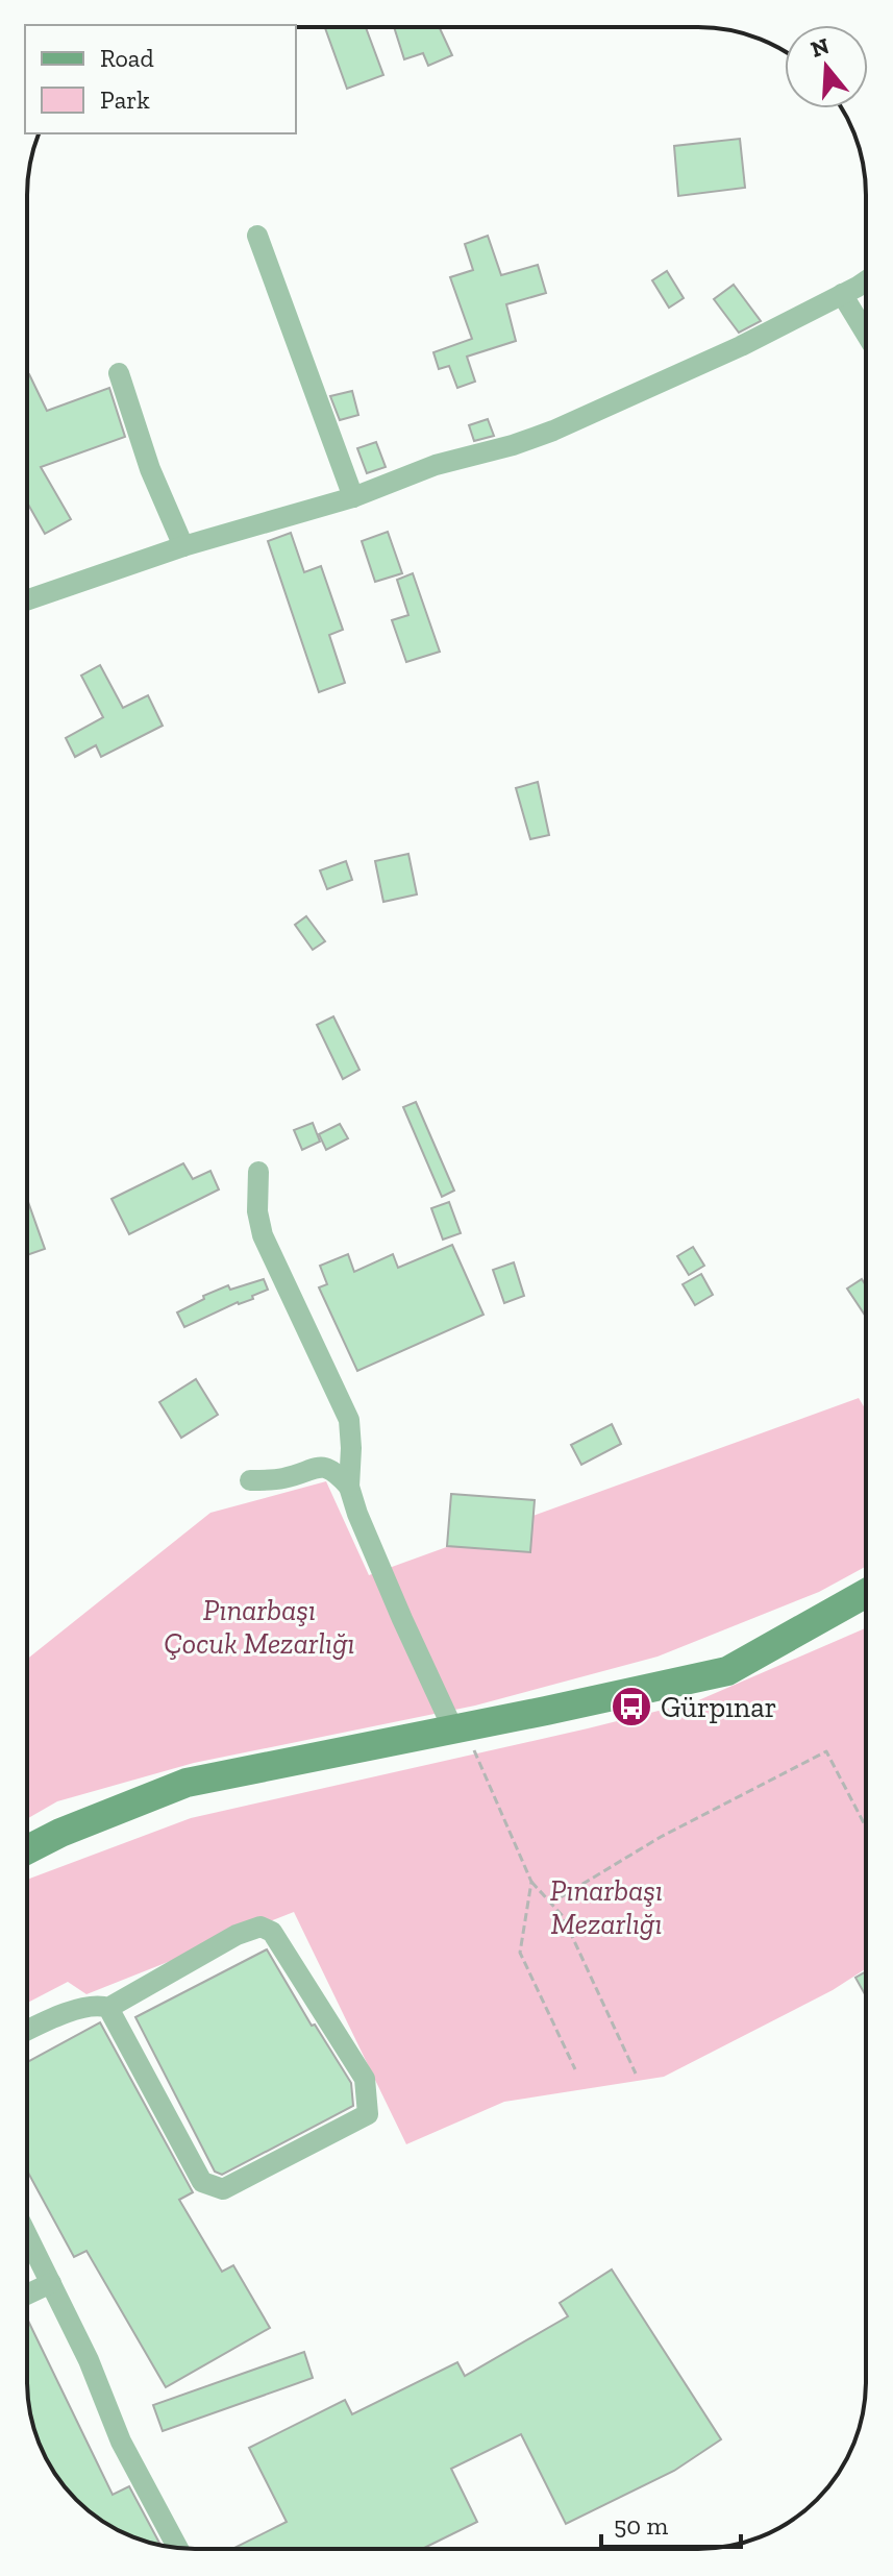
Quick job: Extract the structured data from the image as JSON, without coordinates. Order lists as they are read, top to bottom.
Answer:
{
  "parks": ["Pınarbaşı Çocuk Mezarlığı", "Pınarbaşı Mezarlığı"],
  "places": {
    "bus stop": ["Gürpınar"]
  },
  "legend": ["Road", "Park"],
  "scale_bar": "50 m",
  "north": "top"
}
